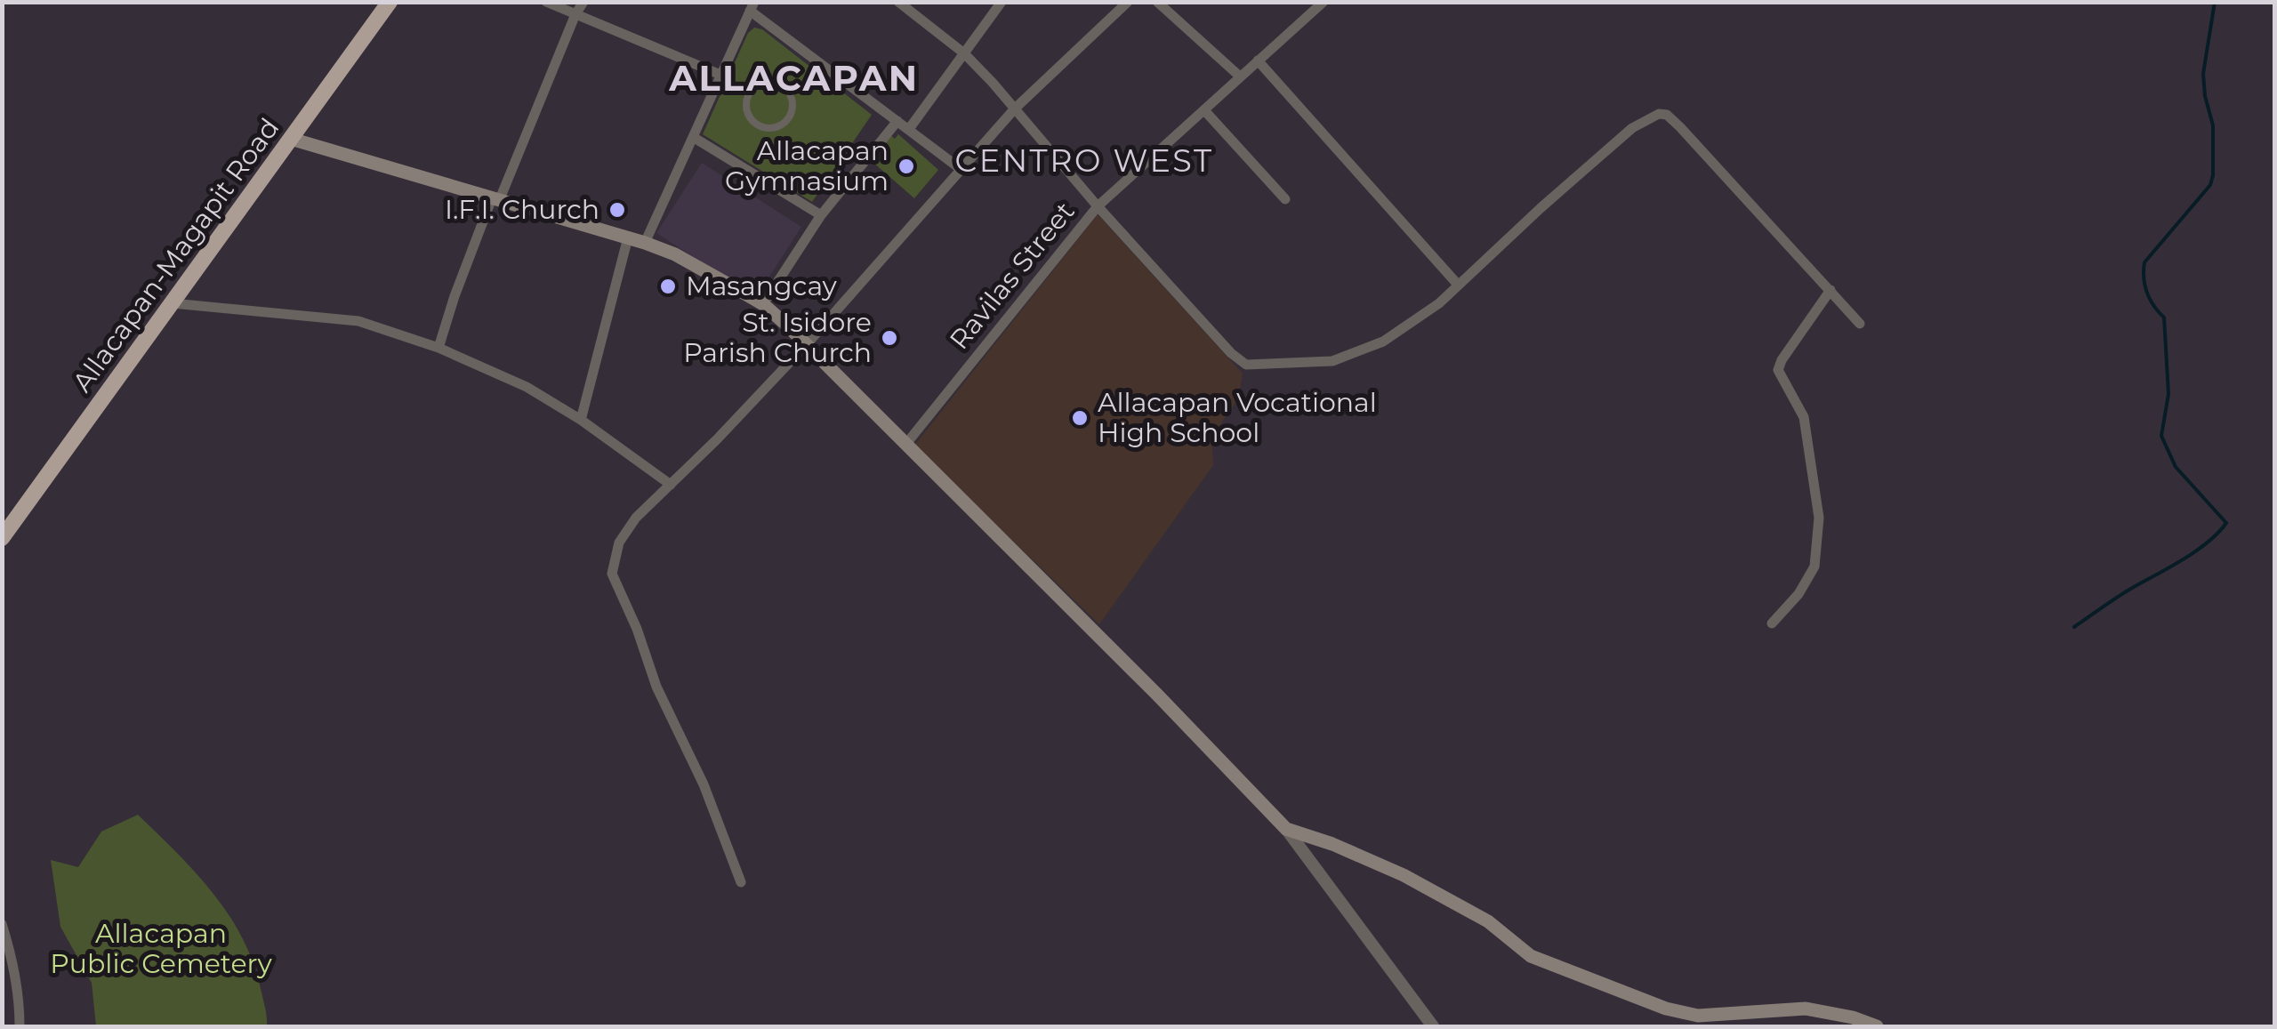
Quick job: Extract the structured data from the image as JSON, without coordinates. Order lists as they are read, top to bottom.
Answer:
{
  "streets": {
    "highway": ["Allacapan-Magapit Road"],
    "street": ["Ravilas Street"]
  },
  "districts": ["ALLACAPAN", "CENTRO WEST"],
  "parks": ["Allacapan Public Cemetery"],
  "places": [
    "Allacapan Gymnasium",
    "I.F.I. Church",
    "Masangcay",
    "St. Isidore Parish Church",
    "Allacapan Vocational High School"
  ]
}
